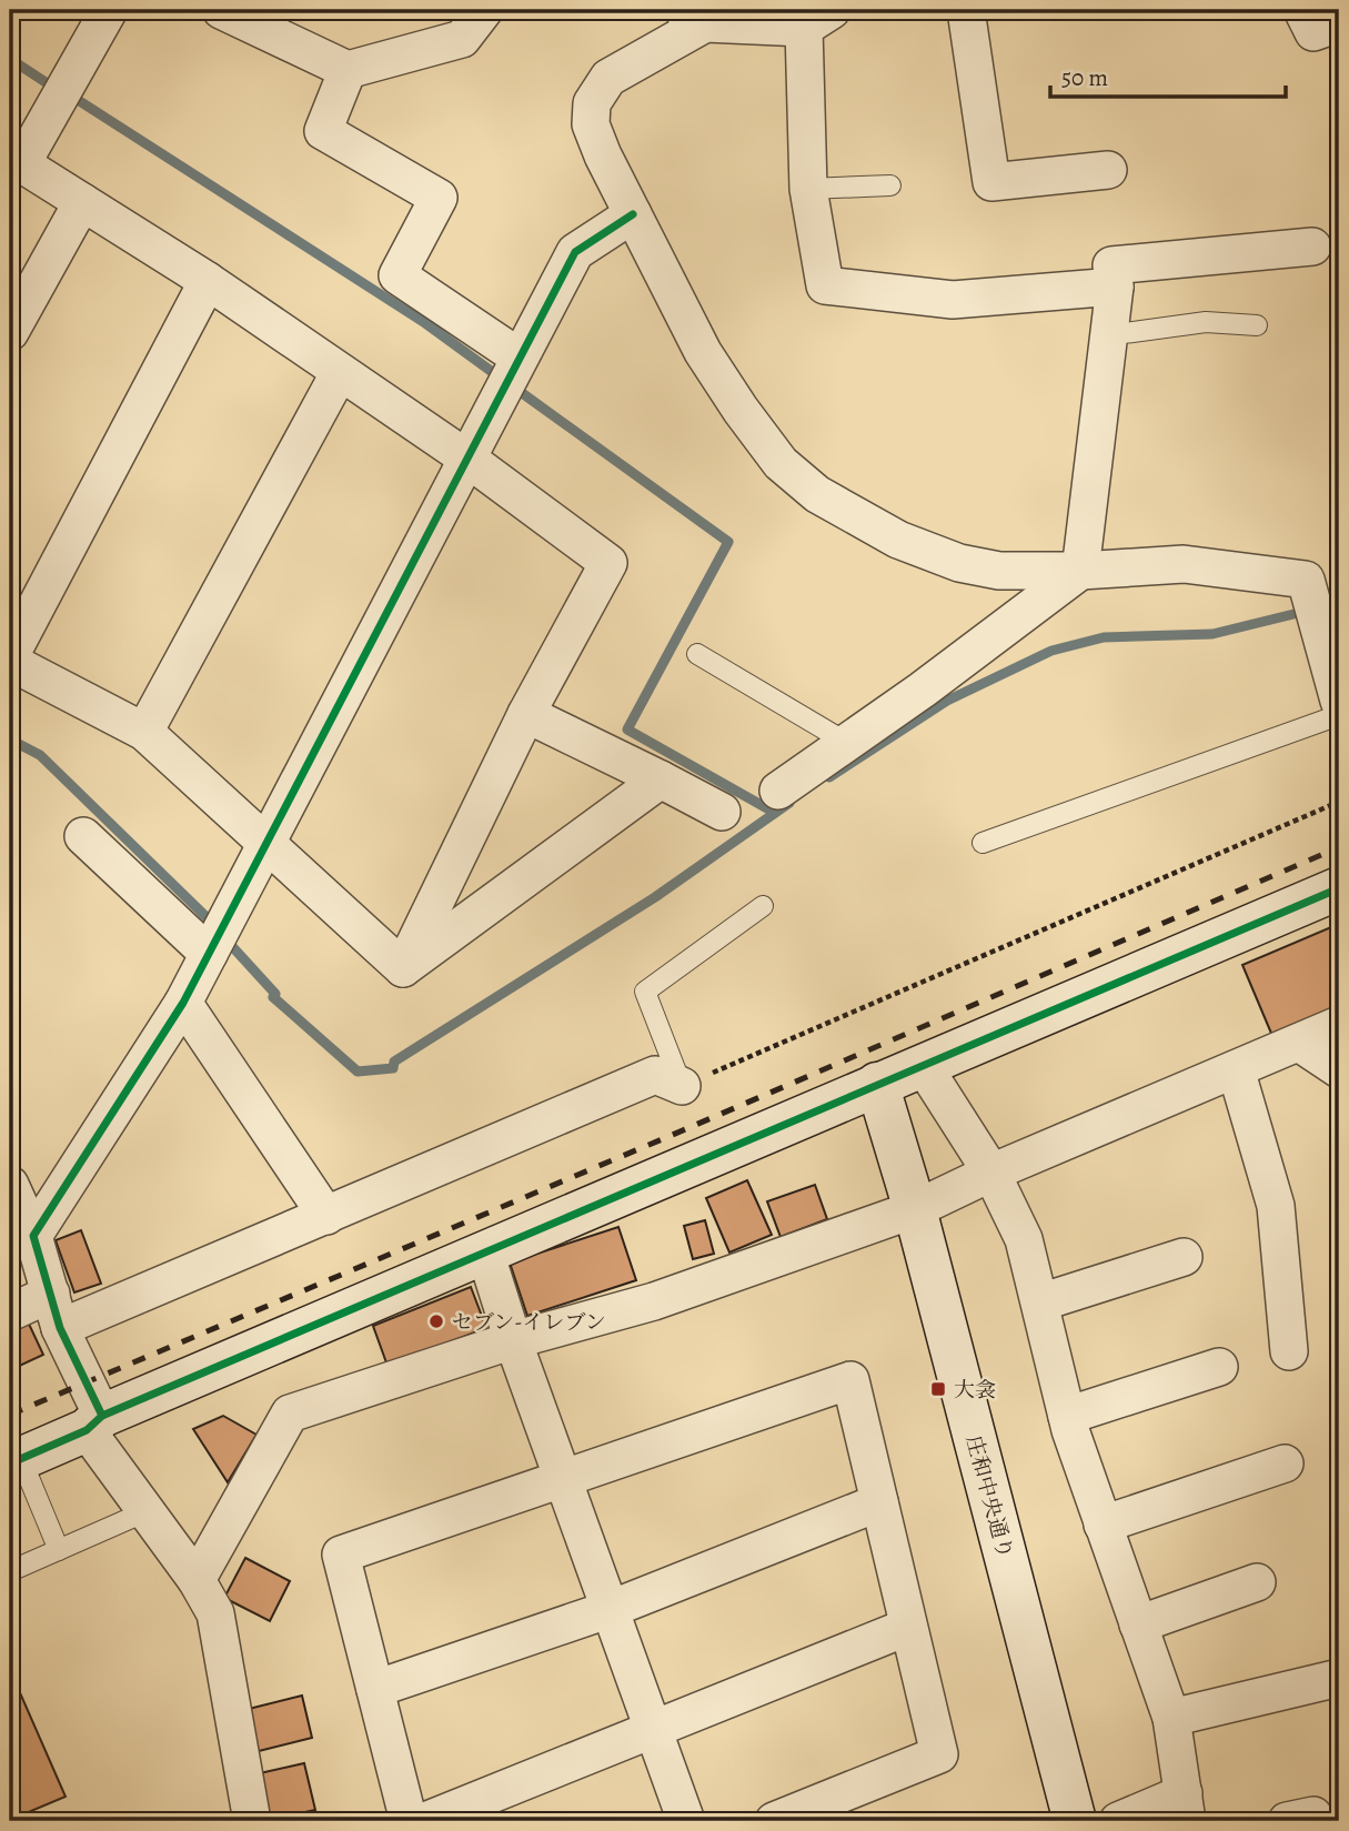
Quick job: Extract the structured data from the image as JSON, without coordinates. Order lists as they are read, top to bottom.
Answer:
{
  "streets": {
    "street": ["庄和中央通り"]
  },
  "places": {
    "other": ["セブン-イレブン"],
    "transit": ["大衾"]
  },
  "scale_bar": "50 m"
}
